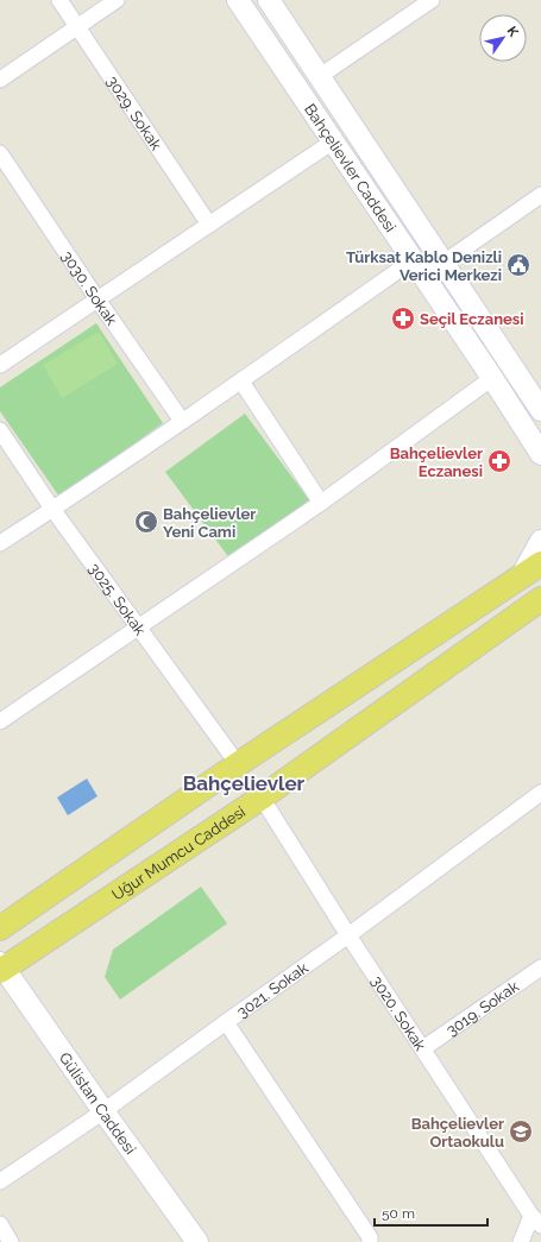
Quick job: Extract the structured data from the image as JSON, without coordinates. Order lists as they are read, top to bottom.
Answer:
{
  "streets": {
    "main road": ["Uğur Mumcu Caddesi"],
    "street": [
      "3029. Sokak",
      "Bahçelievler Caddesi",
      "3030. Sokak",
      "3025. Sokak",
      "3021. Sokak",
      "3019. Sokak",
      "3020. Sokak",
      "Gülistan Caddesi"
    ]
  },
  "crossings": [
    ["Uğur Mumcu Caddesi", "3020. Sokak"],
    ["Uğur Mumcu Caddesi", "Gülistan Caddesi"],
    ["3021. Sokak", "3020. Sokak"],
    ["3021. Sokak", "Gülistan Caddesi"],
    ["3019. Sokak", "3020. Sokak"]
  ],
  "districts": ["Bahçelievler"],
  "places": {
    "public building": ["Türksat Kablo Denizli Verici Merkezi"],
    "pharmacy": ["Seçil Eczanesi", "Bahçelievler Eczanesi"],
    "mosque": ["Bahçelievler Yeni Cami"],
    "school or university": ["Bahçelievler Ortaokulu"]
  },
  "scale_bar": "50 m",
  "north": "top right"
}
